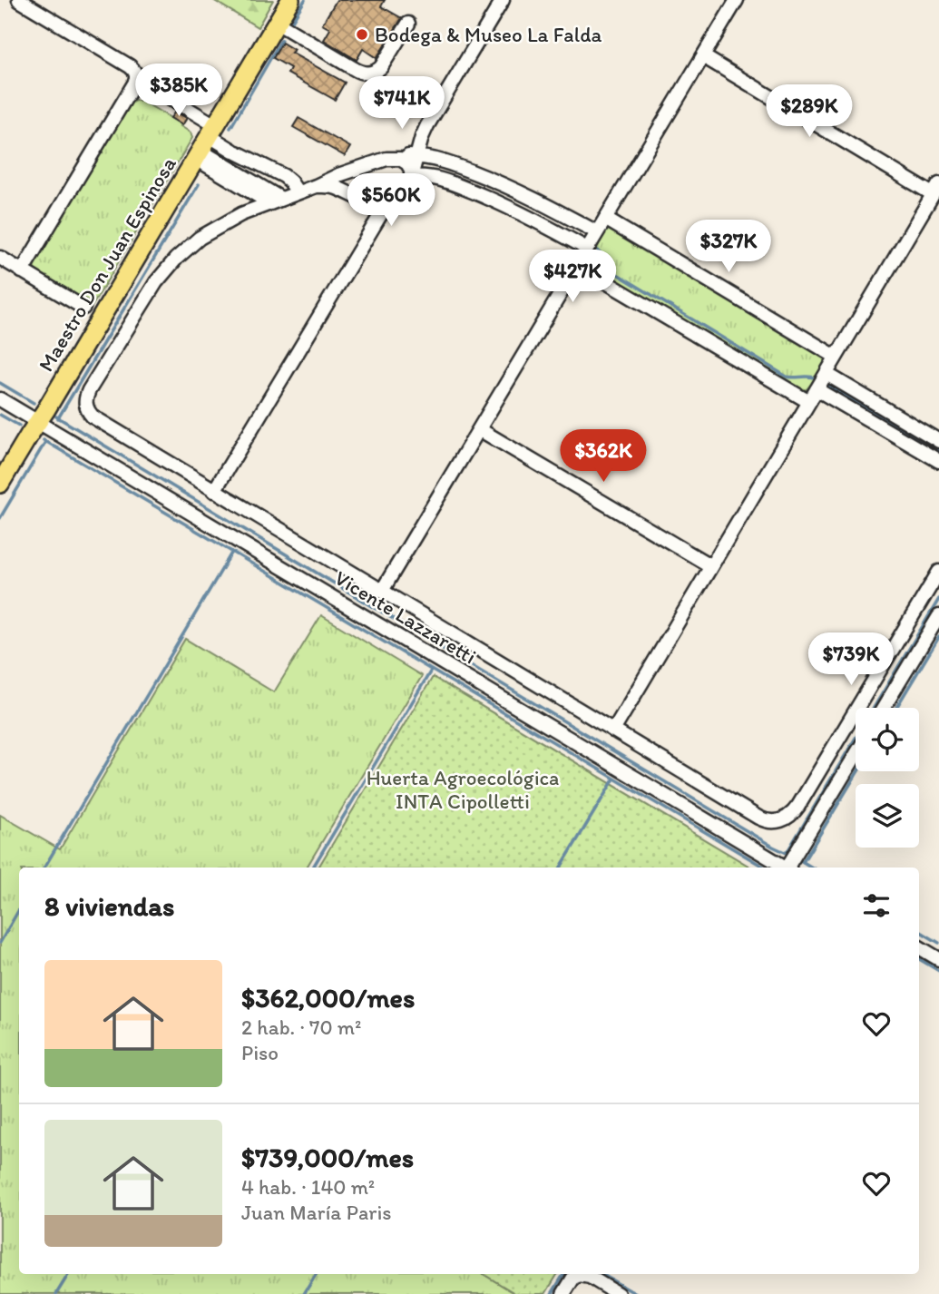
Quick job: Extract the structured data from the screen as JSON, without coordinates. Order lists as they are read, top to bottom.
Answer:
{
  "streets": {
    "main road": ["Maestro Don Juan Espinosa"],
    "street": ["Vicente Lazzaretti"]
  },
  "crossings": [
    ["Maestro Don Juan Espinosa", "Vicente Lazzaretti"]
  ],
  "parks": ["Huerta Agroecológica INTA Cipolletti"],
  "places": ["Bodega & Museo La Falda"],
  "page": {
    "price": [
      "$385K",
      "$741K",
      "$289K",
      "$560K",
      "$327K",
      "$427K",
      "$362K",
      "$739K"
    ],
    "heading": "8 viviendas",
    "list": [
      {
        "name": "$362,000/mes",
        "note": "2 hab. · 70 m² · Piso"
      },
      {
        "name": "$739,000/mes",
        "note": "4 hab. · 140 m² · Juan María Paris"
      }
    ]
  }
}
